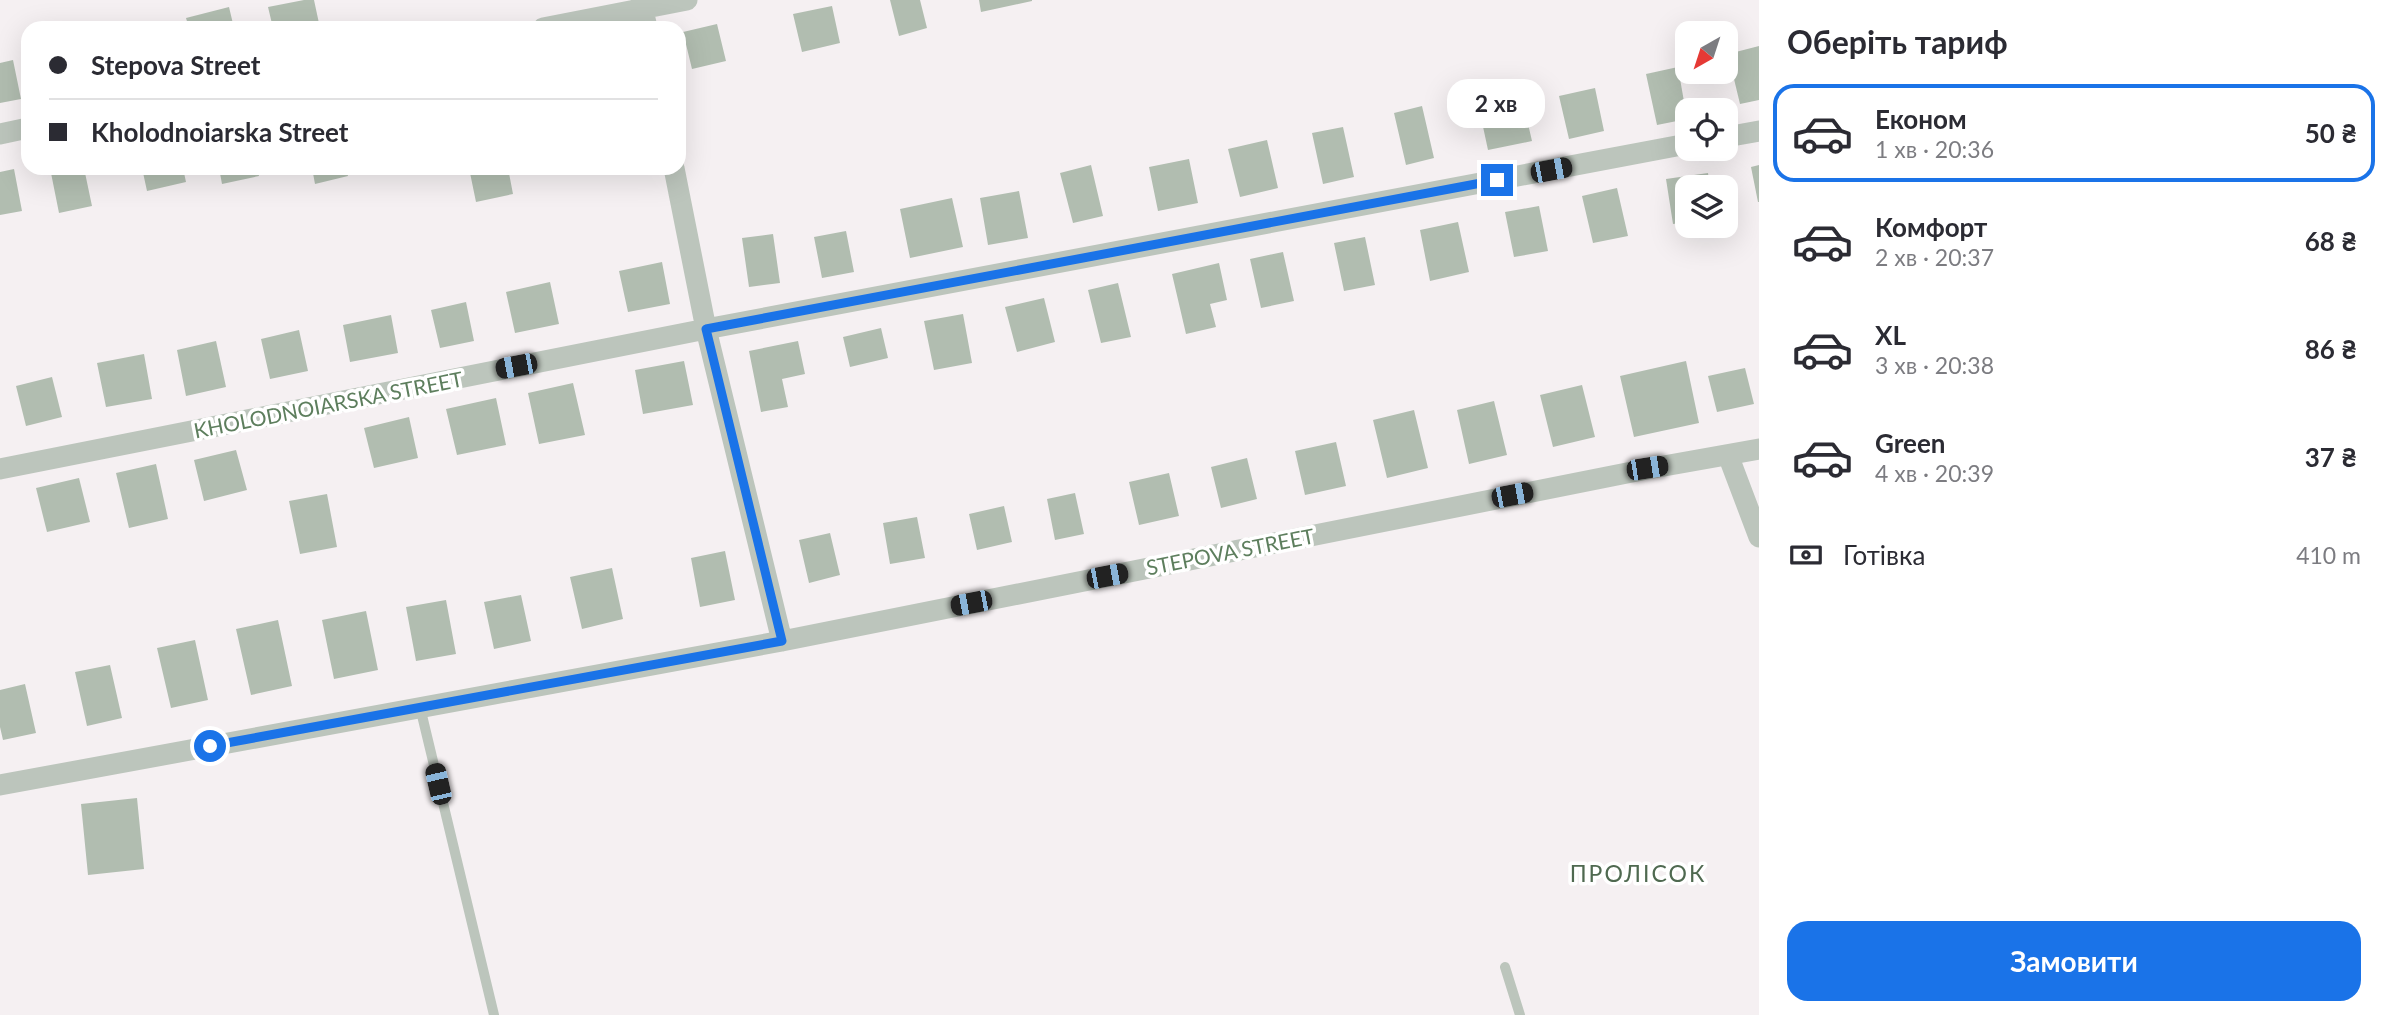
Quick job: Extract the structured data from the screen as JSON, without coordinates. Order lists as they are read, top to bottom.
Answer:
{
  "streets": {
    "street": ["KHOLODNOIARSKA STREET", "STEPOVA STREET"]
  },
  "districts": ["ПРОЛІСОК"],
  "north": "bottom left",
  "page": {
    "heading": "Оберіть тариф",
    "banner": ["Stepova Street", "Kholodnoiarska Street"],
    "bubble": "2 хв",
    "list": [
      {
        "name": "Економ",
        "note": "1 хв · 20:36",
        "value": "50 ₴"
      },
      {
        "name": "Комфорт",
        "note": "2 хв · 20:37",
        "value": "68 ₴"
      },
      {
        "name": "XL",
        "note": "3 хв · 20:38",
        "value": "86 ₴"
      },
      {
        "name": "Green",
        "note": "4 хв · 20:39",
        "value": "37 ₴"
      }
    ],
    "pay": ["Готівка", "410 m"],
    "buttons": "Замовити"
  }
}
